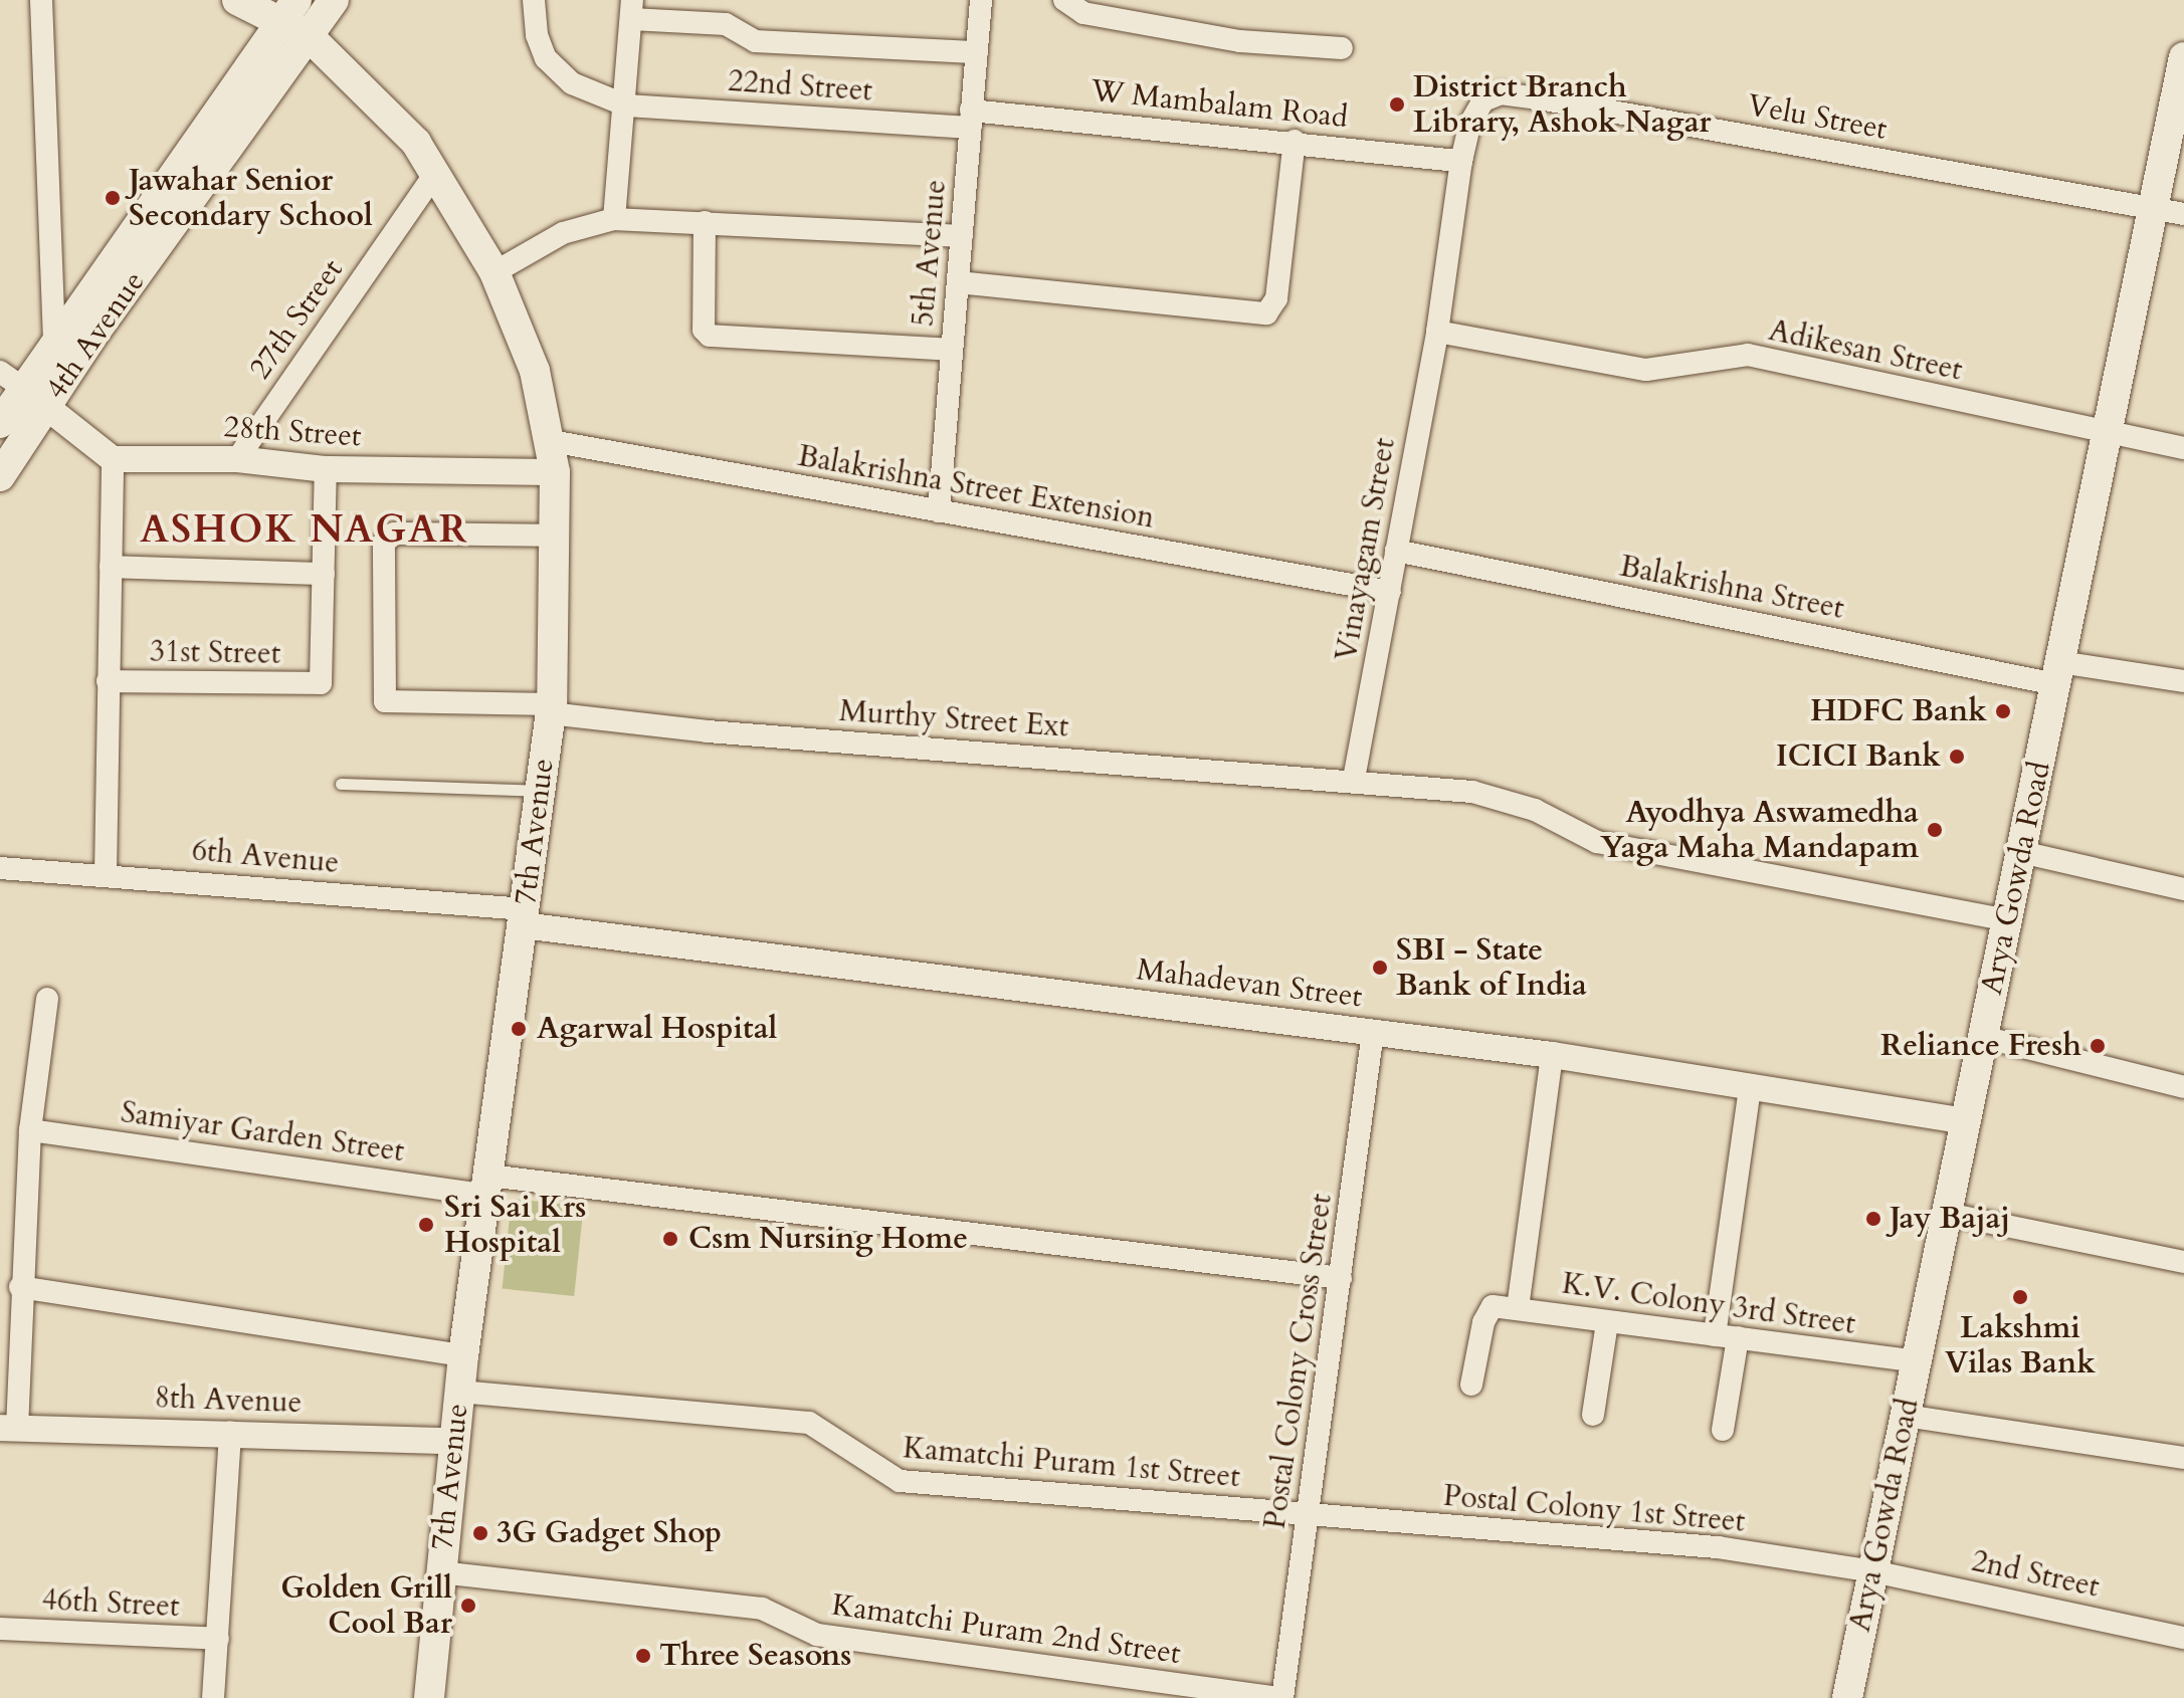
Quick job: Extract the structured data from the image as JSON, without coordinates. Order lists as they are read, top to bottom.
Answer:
{
  "streets": {
    "main road": ["4th Avenue", "7th Avenue", "Arya Gowda Road"],
    "street": [
      "22nd Street",
      "W Mambalam Road",
      "Velu Street",
      "5th Avenue",
      "27th Street",
      "Adikesan Street",
      "28th Street",
      "Balakrishna Street Extension",
      "Vinayagam Street",
      "Balakrishna Street",
      "31st Street",
      "Murthy Street Ext",
      "6th Avenue",
      "Mahadevan Street",
      "Samiyar Garden Street",
      "K.V. Colony 3rd Street",
      "Postal Colony Cross Street",
      "8th Avenue",
      "Kamatchi Puram 1st Street",
      "Postal Colony 1st Street",
      "2nd Street",
      "46th Street",
      "Kamatchi Puram 2nd Street"
    ]
  },
  "crossings": [
    ["22nd Street", "W Mambalam Road"],
    ["22nd Street", "5th Avenue"],
    ["W Mambalam Road", "Velu Street"],
    ["W Mambalam Road", "5th Avenue"],
    ["Velu Street", "Adikesan Street"],
    ["Velu Street", "Vinayagam Street"],
    ["Velu Street", "Arya Gowda Road"],
    ["5th Avenue", "Balakrishna Street Extension"],
    ["27th Street", "28th Street"],
    ["27th Street", "7th Avenue"],
    ["4th Avenue", "7th Avenue"],
    ["Adikesan Street", "Vinayagam Street"],
    ["Adikesan Street", "Arya Gowda Road"],
    ["28th Street", "7th Avenue"],
    ["Balakrishna Street Extension", "Vinayagam Street"],
    ["Balakrishna Street Extension", "7th Avenue"],
    ["Vinayagam Street", "Balakrishna Street"],
    ["Vinayagam Street", "Murthy Street Ext"],
    ["Balakrishna Street", "Arya Gowda Road"],
    ["Murthy Street Ext", "7th Avenue"],
    ["Murthy Street Ext", "Arya Gowda Road"],
    ["7th Avenue", "6th Avenue"],
    ["7th Avenue", "Mahadevan Street"],
    ["7th Avenue", "Samiyar Garden Street"],
    ["7th Avenue", "8th Avenue"],
    ["7th Avenue", "Kamatchi Puram 1st Street"],
    ["7th Avenue", "Kamatchi Puram 2nd Street"],
    ["6th Avenue", "Mahadevan Street"],
    ["Arya Gowda Road", "Mahadevan Street"],
    ["Arya Gowda Road", "K.V. Colony 3rd Street"],
    ["Arya Gowda Road", "Postal Colony 1st Street"],
    ["Arya Gowda Road", "2nd Street"],
    ["Mahadevan Street", "Postal Colony Cross Street"],
    ["Samiyar Garden Street", "Postal Colony Cross Street"],
    ["Postal Colony Cross Street", "Kamatchi Puram 1st Street"],
    ["Postal Colony Cross Street", "Postal Colony 1st Street"],
    ["Postal Colony Cross Street", "Kamatchi Puram 2nd Street"],
    ["Kamatchi Puram 1st Street", "Postal Colony 1st Street"],
    ["Postal Colony 1st Street", "2nd Street"]
  ],
  "districts": ["ASHOK NAGAR"],
  "places": [
    "District Branch Library, Ashok Nagar",
    "Jawahar Senior Secondary School",
    "HDFC Bank",
    "ICICI Bank",
    "Ayodhya Aswamedha Yaga Maha Mandapam",
    "SBI - State Bank of India",
    "Agarwal Hospital",
    "Reliance Fresh",
    "Jay Bajaj",
    "Sri Sai Krs Hospital",
    "Csm Nursing Home",
    "Lakshmi Vilas Bank",
    "3G Gadget Shop",
    "Golden Grill Cool Bar",
    "Three Seasons"
  ]
}
